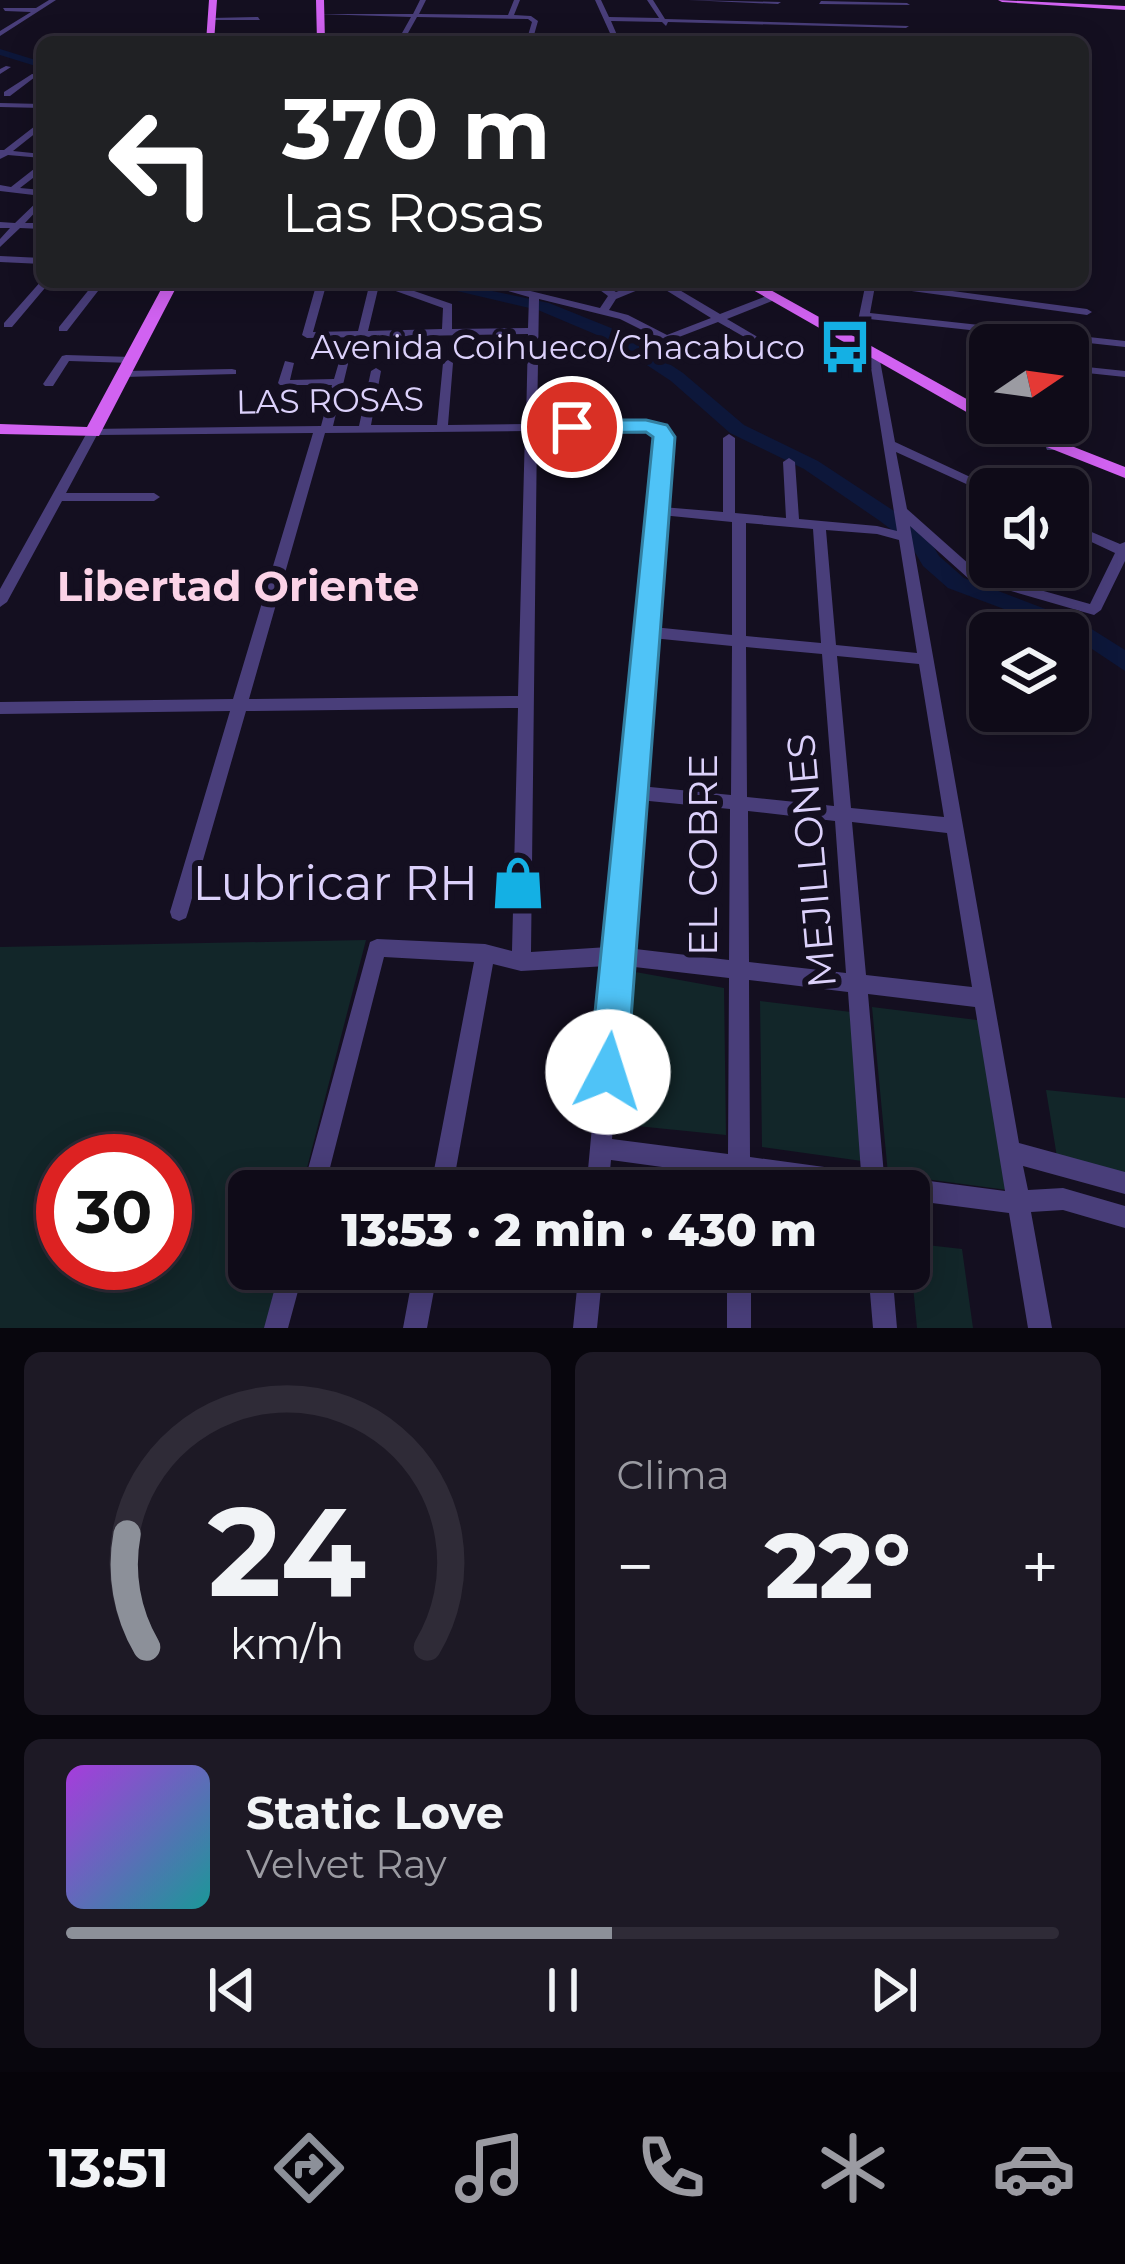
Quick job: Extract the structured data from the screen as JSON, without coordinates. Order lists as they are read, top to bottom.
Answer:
{
  "streets": {
    "main road": ["LAS ROSAS"],
    "street": ["EL COBRE", "MEJILLONES"]
  },
  "districts": ["Libertad Oriente"],
  "places": {
    "bus stop": ["Avenida Coihueco/Chacabuco"],
    "shop": ["Lubricar RH"]
  },
  "north": "right",
  "page": {
    "turn": ["370 m", "Las Rosas"],
    "limit": "30",
    "trip": "13:53 · 2 min · 430 m",
    "tile": "Clima",
    "heat": ["−", "22°", "+"],
    "song": ["Static Love", "Velvet Ray"],
    "tabs": "13:51",
    "gauge": ["24", "km/h"]
  }
}
